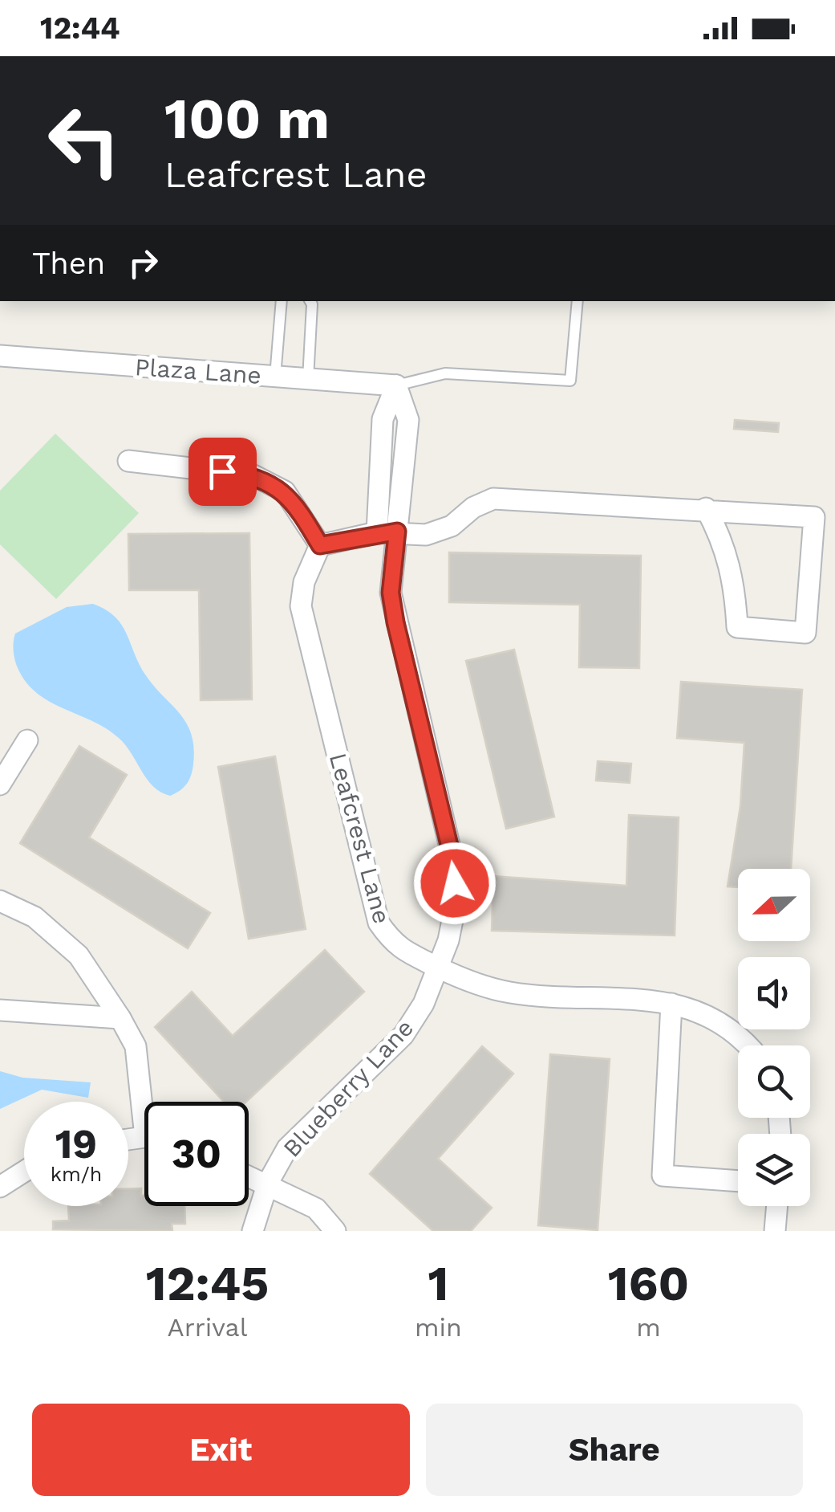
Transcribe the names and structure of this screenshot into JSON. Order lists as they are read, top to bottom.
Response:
{
  "streets": {
    "street": ["Plaza Lane", "Leafcrest Lane", "Blueberry Lane"]
  },
  "crossings": [
    ["Plaza Lane", "Blueberry Lane"],
    ["Leafcrest Lane", "Blueberry Lane"]
  ],
  "north": "left",
  "page": {
    "status": "12:44",
    "turn": ["100 m", "Leafcrest Lane"],
    "then": "Then",
    "speed": "19 km/h",
    "limit": "30",
    "eta": [
      "12:45",
      "Arrival",
      "1",
      "min",
      "160",
      "m"
    ],
    "buttons": ["Exit", "Share"]
  }
}
